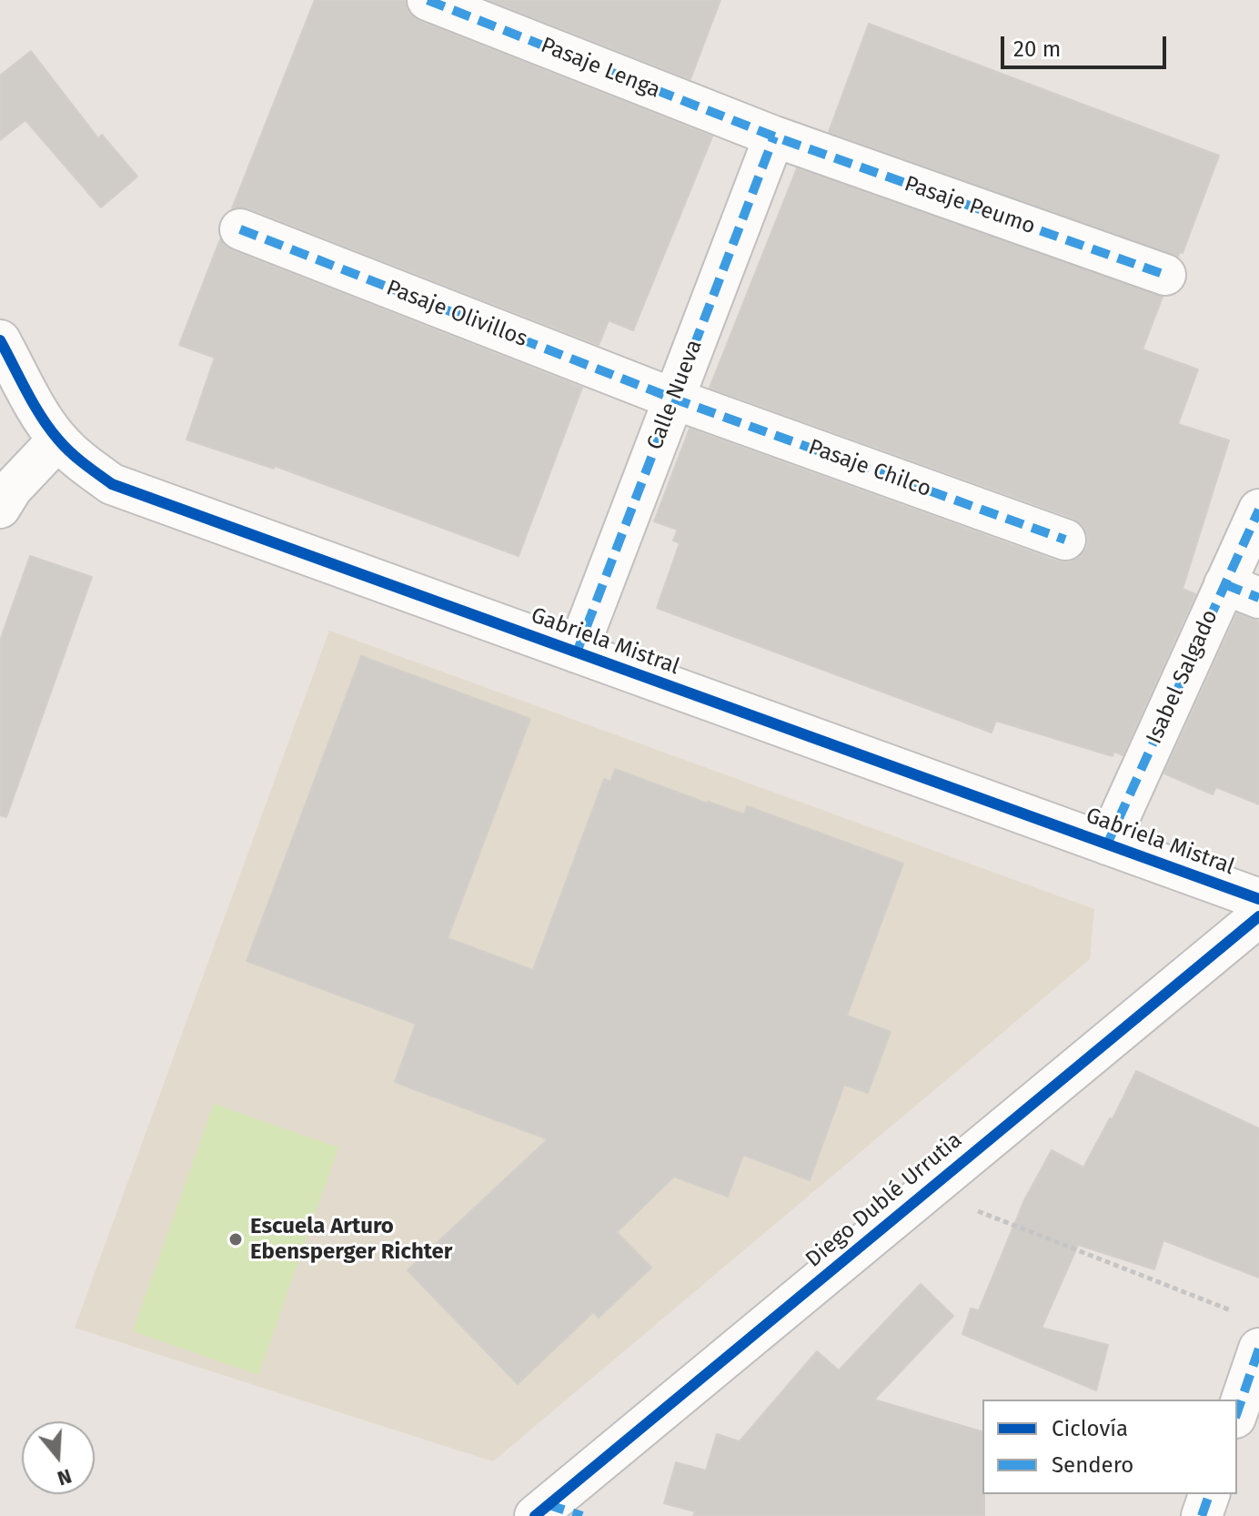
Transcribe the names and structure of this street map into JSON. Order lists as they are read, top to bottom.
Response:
{
  "streets": {
    "street": [
      "Pasaje Lenga",
      "Pasaje Peumo",
      "Pasaje Olivillos",
      "Calle Nueva",
      "Pasaje Chilco",
      "Gabriela Mistral",
      "Isabel Salgado",
      "Diego Dublé Urrutia"
    ]
  },
  "crossings": [
    ["Pasaje Lenga", "Pasaje Peumo"],
    ["Pasaje Lenga", "Calle Nueva"],
    ["Pasaje Peumo", "Calle Nueva"],
    ["Pasaje Olivillos", "Calle Nueva"],
    ["Pasaje Olivillos", "Pasaje Chilco"],
    ["Calle Nueva", "Pasaje Chilco"],
    ["Calle Nueva", "Gabriela Mistral"],
    ["Gabriela Mistral", "Isabel Salgado"]
  ],
  "places": ["Escuela Arturo Ebensperger Richter"],
  "legend": ["Ciclovía", "Sendero"],
  "scale_bar": "20 m",
  "north": "bottom"
}
